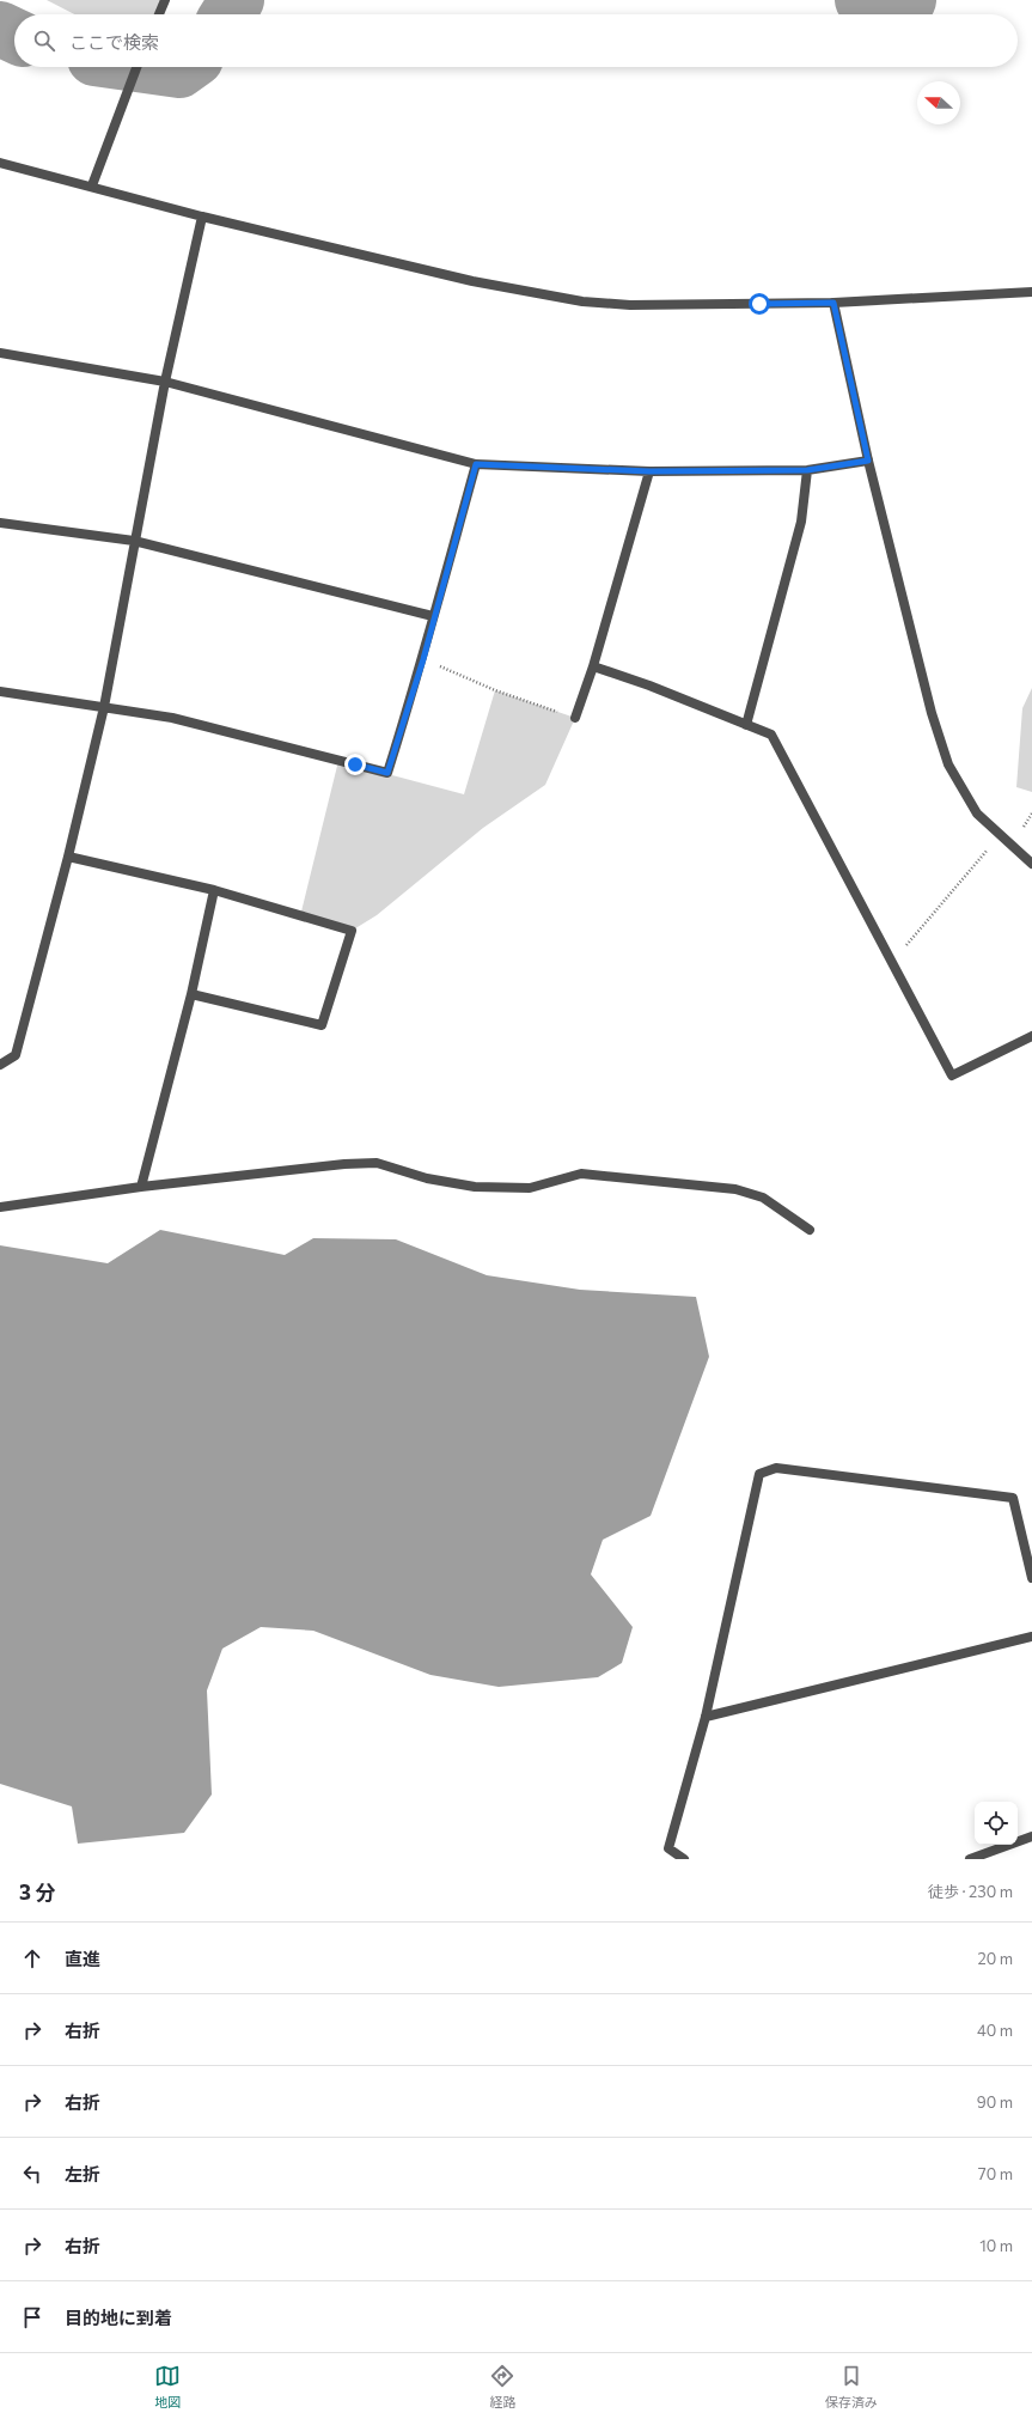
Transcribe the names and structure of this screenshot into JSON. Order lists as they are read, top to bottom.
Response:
{
  "north": "left",
  "page": {
    "search": "ここで検索",
    "heading": ["3 分", "徒歩 · 230 m"],
    "list": [
      ["直進", "20 m"],
      ["右折", "40 m"],
      ["右折", "90 m"],
      ["左折", "70 m"],
      ["右折", "10 m"],
      "目的地に到着"
    ],
    "nav": ["地図", "経路", "保存済み"]
  }
}
